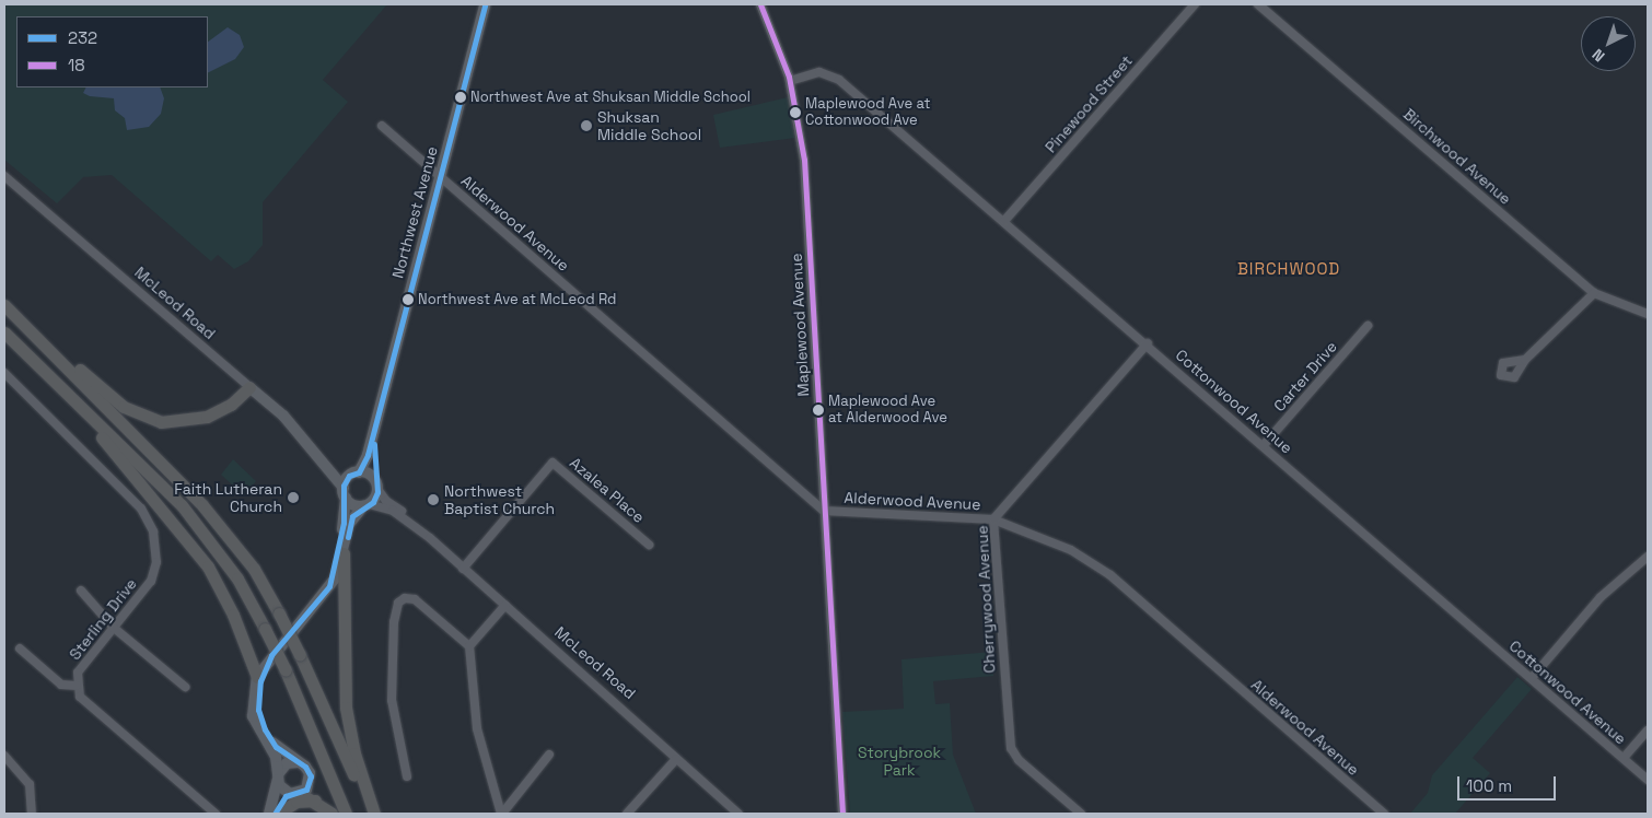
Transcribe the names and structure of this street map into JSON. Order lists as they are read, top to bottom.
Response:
{
  "streets": {
    "main road": ["Northwest Avenue", "McLeod Road"],
    "street": [
      "Pinewood Street",
      "Birchwood Avenue",
      "Alderwood Avenue",
      "Maplewood Avenue",
      "Carter Drive",
      "Cottonwood Avenue",
      "Azalea Place",
      "Cherrywood Avenue",
      "Sterling Drive"
    ]
  },
  "crossings": [
    ["Pinewood Street", "Cottonwood Avenue"],
    ["Northwest Avenue", "Alderwood Avenue"],
    ["Northwest Avenue", "McLeod Road"],
    ["Alderwood Avenue", "Maplewood Avenue"],
    ["Alderwood Avenue", "Cherrywood Avenue"],
    ["McLeod Road", "Azalea Place"],
    ["Maplewood Avenue", "Cottonwood Avenue"],
    ["Carter Drive", "Cottonwood Avenue"],
    ["Cottonwood Avenue", "Cherrywood Avenue"]
  ],
  "districts": ["BIRCHWOOD"],
  "parks": ["Storybrook Park"],
  "places": [
    "Northwest Ave at Shuksan Middle School",
    "Maplewood Ave at Cottonwood Ave",
    "Shuksan Middle School",
    "Northwest Ave at McLeod Rd",
    "Maplewood Ave at Alderwood Ave",
    "Faith Lutheran Church",
    "Northwest Baptist Church"
  ],
  "lines": ["transit line 232", "transit line 18"],
  "legend": ["232", "18"],
  "scale_bar": "100 m",
  "north": "bottom left"
}
